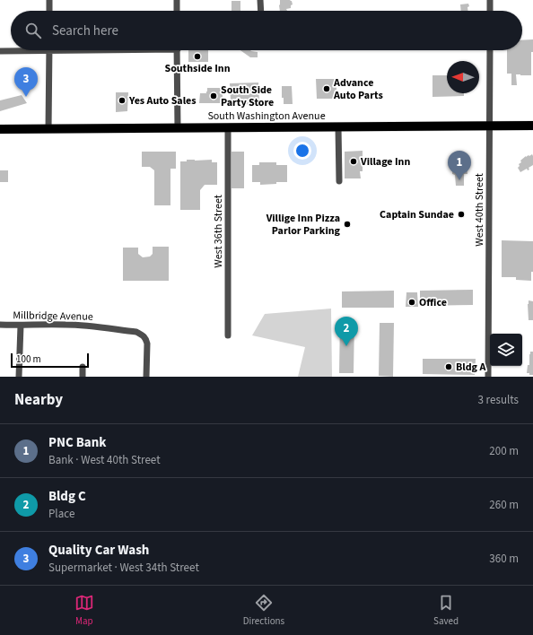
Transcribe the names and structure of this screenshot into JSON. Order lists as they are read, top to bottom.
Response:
{
  "streets": {
    "main road": ["South Washington Avenue"],
    "street": ["West 40th Street", "West 36th Street", "Millbridge Avenue"]
  },
  "crossings": [
    ["South Washington Avenue", "West 40th Street"],
    ["South Washington Avenue", "West 36th Street"]
  ],
  "places": [
    "Southside Inn",
    "Advance Auto Parts",
    "South Side Party Store",
    "Yes Auto Sales",
    "Village Inn",
    "Captain Sundae",
    "Villige Inn Pizza Parlor Parking",
    "Office",
    "Bldg A"
  ],
  "scale_bar": "100 m",
  "north": "left",
  "page": {
    "search": "Search here",
    "pins": ["3", "1", "2"],
    "scale": "100 m",
    "heading": ["Nearby", "3 results"],
    "list": [
      {
        "mark": "1",
        "name": "PNC Bank",
        "note": "Bank · West 40th Street",
        "value": "200 m"
      },
      {
        "mark": "2",
        "name": "Bldg C",
        "note": "Place",
        "value": "260 m"
      },
      {
        "mark": "3",
        "name": "Quality Car Wash",
        "note": "Supermarket · West 34th Street",
        "value": "360 m"
      }
    ],
    "nav": ["Map", "Directions", "Saved"]
  }
}
